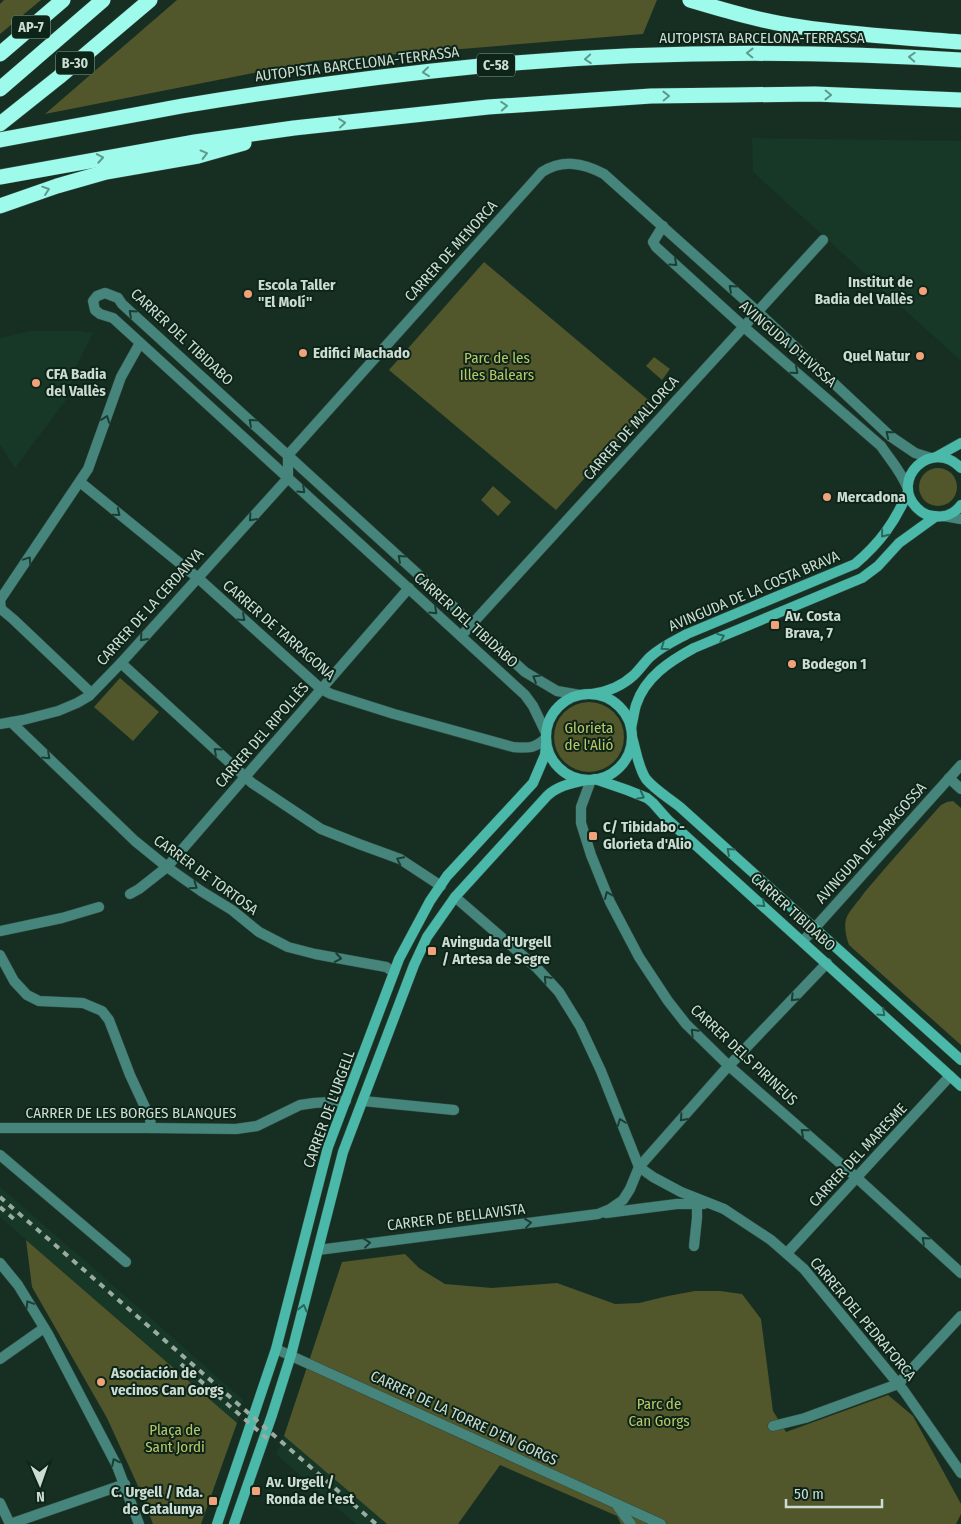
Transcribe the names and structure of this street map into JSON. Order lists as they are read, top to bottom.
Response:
{
  "streets": {
    "highway": [
      "AP-7",
      "AUTOPISTA BARCELONA-TERRASSA",
      "B-30",
      "C-58"
    ],
    "street": [
      "CARRER DE MENORCA",
      "CARRER DEL TIBIDABO",
      "AVINGUDA D'EIVISSA",
      "CARRER DE MALLORCA",
      "AVINGUDA DE LA COSTA BRAVA",
      "CARRER DE LA CERDANYA",
      "CARRER DE TARRAGONA",
      "CARRER DEL RIPOLLÈS",
      "AVINGUDA DE SARAGOSSA",
      "CARRER DE TORTOSA",
      "CARRER TIBIDABO",
      "CARRER DELS PIRINEUS",
      "CARRER DE L'URGELL",
      "CARRER DE LES BORGES BLANQUES",
      "CARRER DEL MARESME",
      "CARRER DE BELLAVISTA",
      "CARRER DEL PEDRAFORCA",
      "CARRER DE LA TORRE D'EN GORGS"
    ]
  },
  "crossings": [
    ["CARRER DE MENORCA", "CARRER DEL TIBIDABO"],
    ["CARRER DE MENORCA", "AVINGUDA D'EIVISSA"],
    ["CARRER DEL TIBIDABO", "CARRER DE MALLORCA"],
    ["CARRER DEL TIBIDABO", "AVINGUDA DE LA COSTA BRAVA"],
    ["CARRER DEL TIBIDABO", "CARRER DE LA CERDANYA"],
    ["CARRER DEL TIBIDABO", "CARRER DE TARRAGONA"],
    ["CARRER DEL TIBIDABO", "CARRER DEL RIPOLLÈS"],
    ["CARRER DEL TIBIDABO", "CARRER TIBIDABO"],
    ["CARRER DEL TIBIDABO", "CARRER DELS PIRINEUS"],
    ["CARRER DEL TIBIDABO", "CARRER DE L'URGELL"],
    ["AVINGUDA D'EIVISSA", "CARRER DE MALLORCA"],
    ["AVINGUDA D'EIVISSA", "AVINGUDA DE LA COSTA BRAVA"],
    ["AVINGUDA DE LA COSTA BRAVA", "CARRER DE TARRAGONA"],
    ["AVINGUDA DE LA COSTA BRAVA", "CARRER TIBIDABO"],
    ["AVINGUDA DE LA COSTA BRAVA", "CARRER DELS PIRINEUS"],
    ["AVINGUDA DE LA COSTA BRAVA", "CARRER DE L'URGELL"],
    ["CARRER DE LA CERDANYA", "CARRER DE TARRAGONA"],
    ["CARRER DE LA CERDANYA", "CARRER DE TORTOSA"],
    ["CARRER DE TARRAGONA", "CARRER DEL RIPOLLÈS"],
    ["CARRER DE TARRAGONA", "CARRER TIBIDABO"],
    ["CARRER DE TARRAGONA", "CARRER DELS PIRINEUS"],
    ["CARRER DE TARRAGONA", "CARRER DE L'URGELL"],
    ["CARRER DEL RIPOLLÈS", "CARRER DE TORTOSA"],
    ["AVINGUDA DE SARAGOSSA", "CARRER TIBIDABO"],
    ["CARRER DE TORTOSA", "CARRER DE L'URGELL"],
    ["CARRER TIBIDABO", "CARRER DELS PIRINEUS"],
    ["CARRER TIBIDABO", "CARRER DE L'URGELL"],
    ["CARRER TIBIDABO", "CARRER DEL MARESME"],
    ["CARRER TIBIDABO", "CARRER DE BELLAVISTA"],
    ["CARRER DELS PIRINEUS", "CARRER DE L'URGELL"],
    ["CARRER DELS PIRINEUS", "CARRER DEL MARESME"],
    ["CARRER DELS PIRINEUS", "CARRER DE BELLAVISTA"],
    ["CARRER DE L'URGELL", "CARRER DE LES BORGES BLANQUES"],
    ["CARRER DE L'URGELL", "CARRER DE BELLAVISTA"],
    ["CARRER DE L'URGELL", "CARRER DE LA TORRE D'EN GORGS"],
    ["CARRER DEL MARESME", "CARRER DEL PEDRAFORCA"],
    ["CARRER DE BELLAVISTA", "CARRER DEL PEDRAFORCA"]
  ],
  "one_way": [
    "CARRER DE LA CERDANYA",
    "CARRER DE TARRAGONA",
    "CARRER DE TORTOSA",
    "CARRER DELS PIRINEUS"
  ],
  "parks": [
    "Parc de les Illes Balears",
    "Glorieta de l'Alió",
    "Parc de Can Gorgs",
    "Plaça de Sant Jordi"
  ],
  "places": {
    "other": [
      "Institut de Badia del Vallès",
      "Escola Taller \"El Molí\"",
      "Edifici Machado",
      "Quel Natur",
      "CFA Badia del Vallès",
      "Mercadona",
      "Bodegon 1",
      "Asociación de vecinos Can Gorgs"
    ],
    "transit": [
      "Av. Costa Brava, 7",
      "C/ Tibidabo - Glorieta d'Alio",
      "Avinguda d'Urgell / Artesa de Segre",
      "Av. Urgell / Ronda de l'est",
      "C. Urgell / Rda. de Catalunya"
    ]
  },
  "scale_bar": "50 m",
  "north": "bottom"
}
